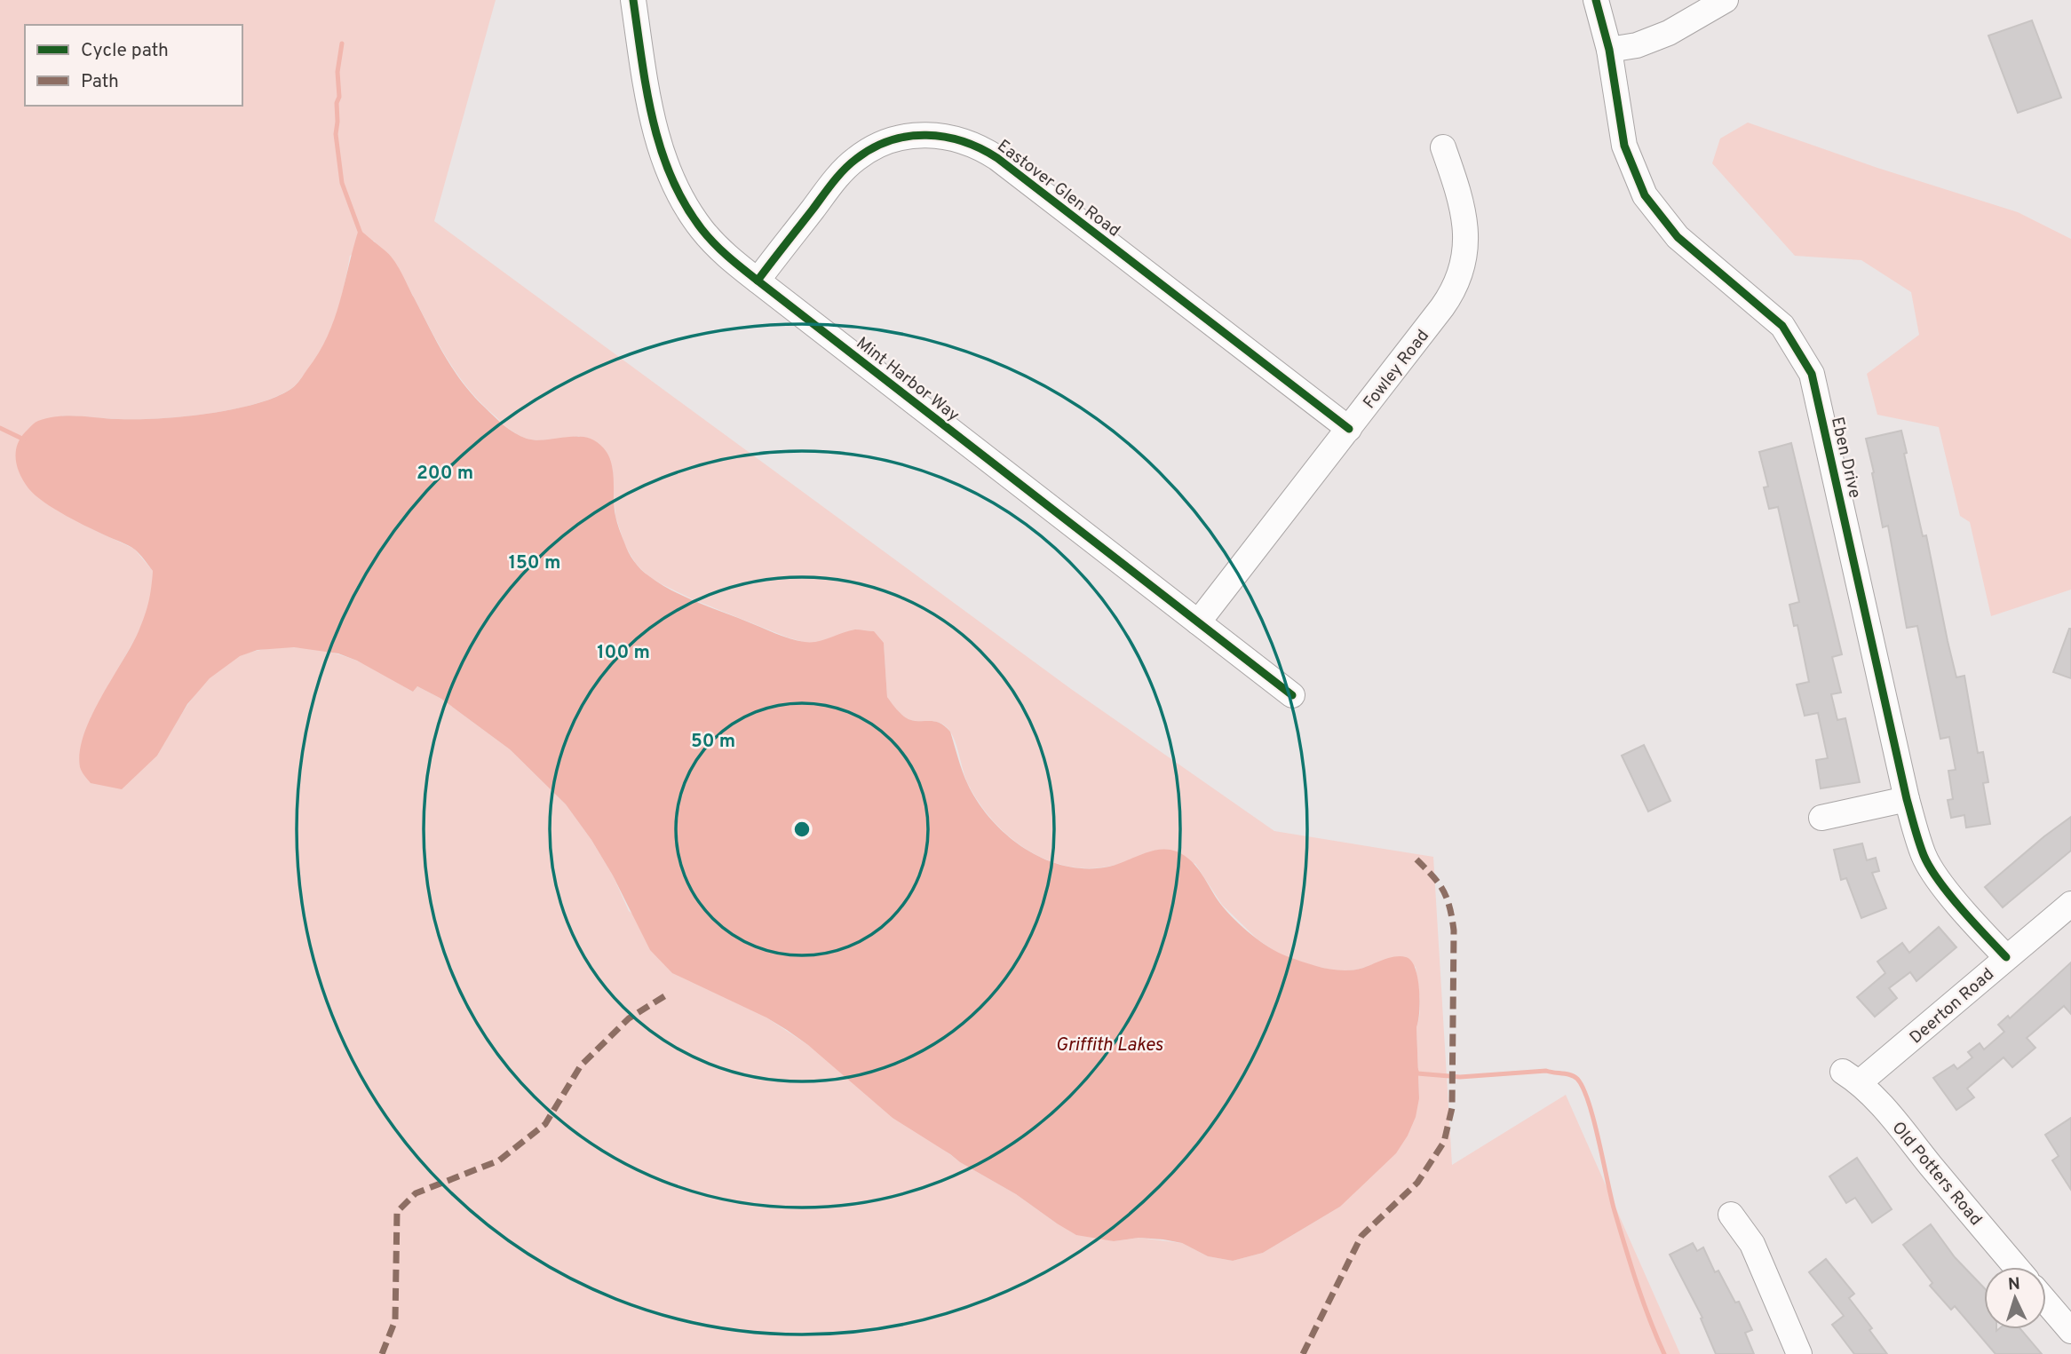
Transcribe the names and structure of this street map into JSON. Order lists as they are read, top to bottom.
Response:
{
  "streets": {
    "street": [
      "Eastover Glen Road",
      "Fowley Road",
      "Mint Harbor Way",
      "Eben Drive",
      "Deerton Road",
      "Old Potters Road"
    ]
  },
  "crossings": [
    ["Eastover Glen Road", "Fowley Road"],
    ["Eastover Glen Road", "Mint Harbor Way"],
    ["Fowley Road", "Mint Harbor Way"],
    ["Eben Drive", "Deerton Road"],
    ["Deerton Road", "Old Potters Road"]
  ],
  "water": ["Griffith Lakes"],
  "legend": ["Cycle path", "Path"],
  "north": "top",
  "rings": [
    "200 m",
    "150 m",
    "100 m",
    "50 m"
  ]
}
